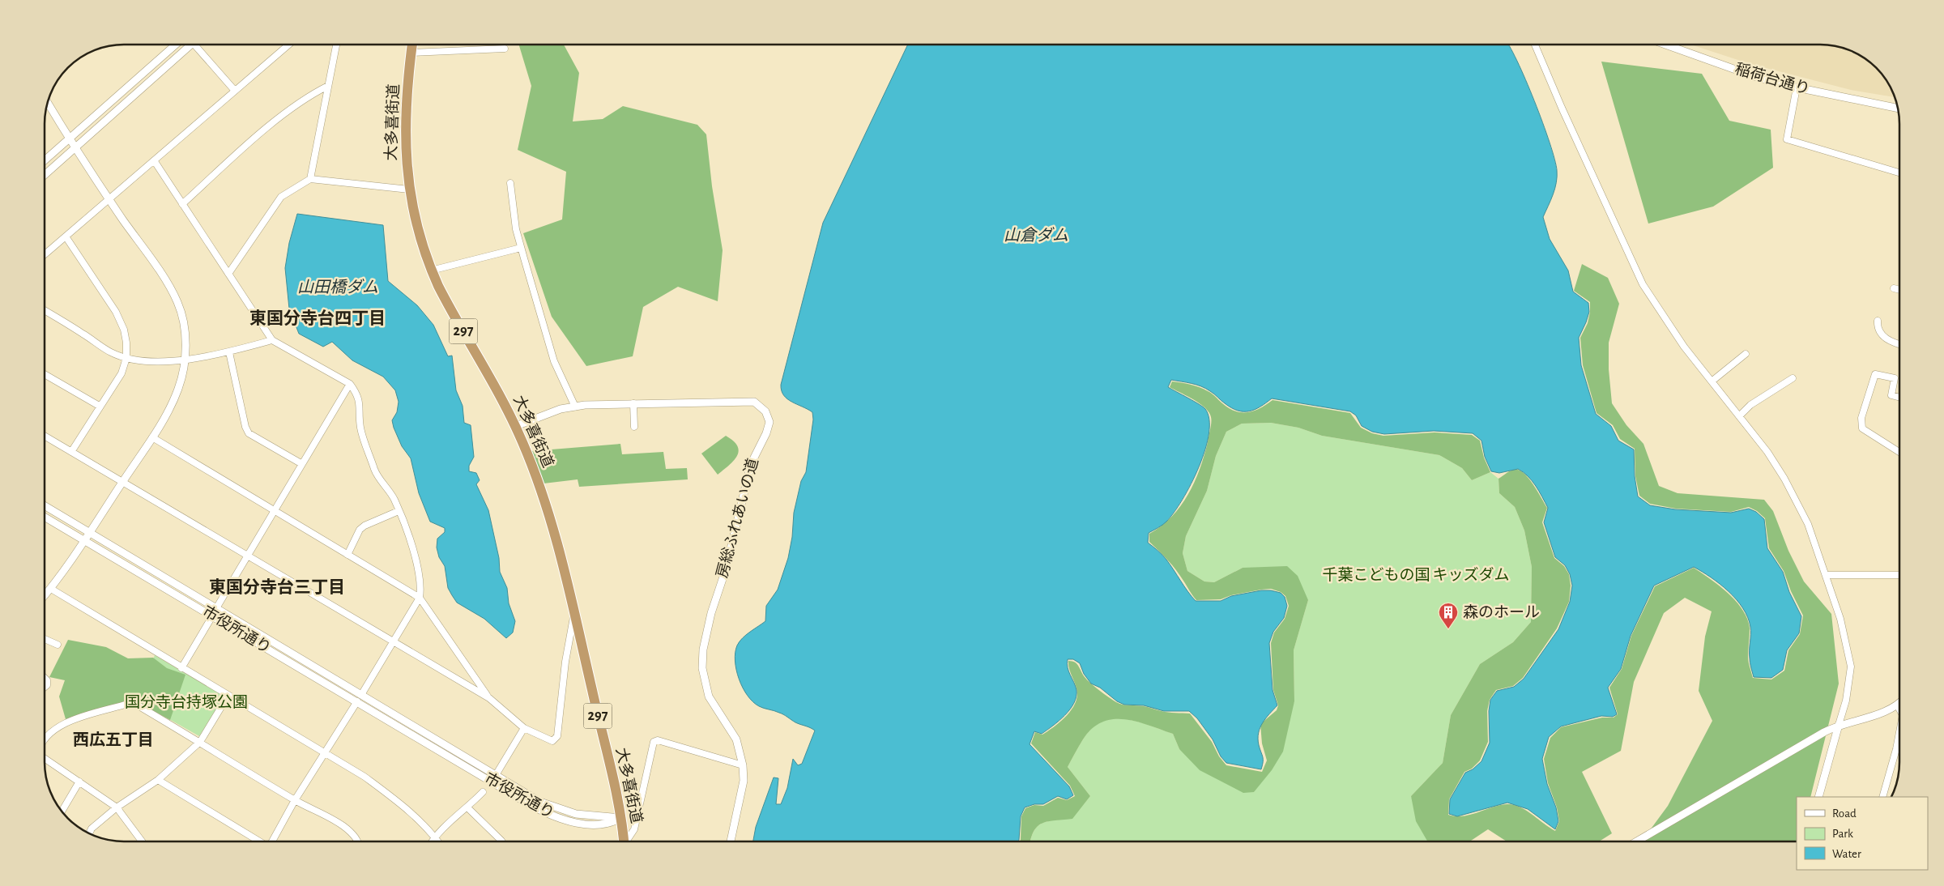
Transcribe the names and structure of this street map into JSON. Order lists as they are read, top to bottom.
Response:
{
  "streets": {
    "highway": ["大多喜街道", "297"],
    "street": ["稲荷台通り", "房総ふれあいの道", "市役所通り"]
  },
  "crossings": [
    ["大多喜街道", "房総ふれあいの道"],
    ["大多喜街道", "市役所通り"]
  ],
  "districts": ["東国分寺台四丁目", "東国分寺台三丁目", "西広五丁目"],
  "water": ["山倉ダム", "山田橋ダム"],
  "parks": ["千葉こどもの国 キッズダム", "国分寺台持塚公園"],
  "places": {
    "building": ["森のホール"]
  },
  "legend": ["Road", "Park", "Water"]
}
